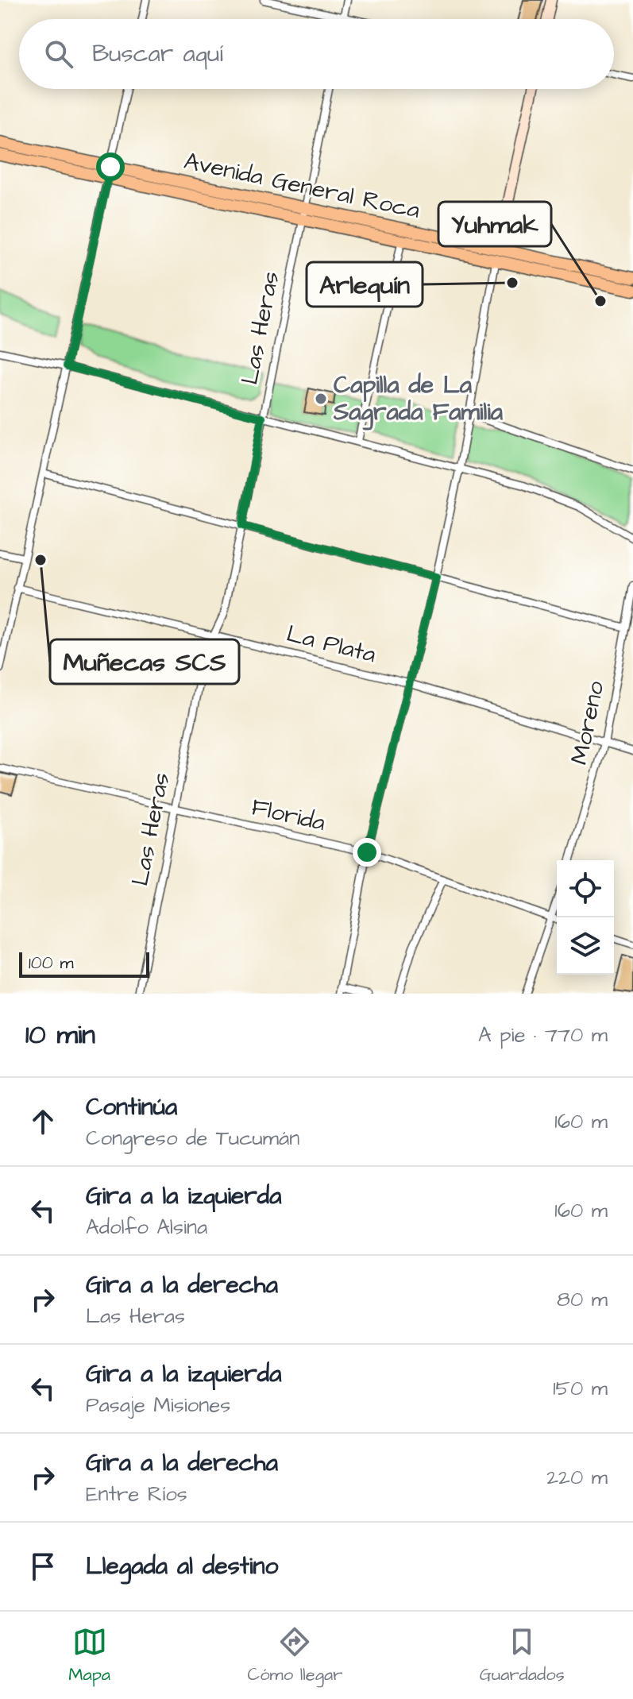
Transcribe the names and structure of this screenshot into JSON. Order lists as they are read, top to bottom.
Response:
{
  "streets": {
    "main road": ["Avenida General Roca"],
    "street": [
      "Las Heras",
      "La Plata",
      "Moreno",
      "Florida"
    ]
  },
  "crossings": [
    ["Avenida General Roca", "Las Heras"],
    ["Las Heras", "La Plata"],
    ["Las Heras", "Florida"],
    ["La Plata", "Moreno"]
  ],
  "places": [
    "Arlequín",
    "Yuhmak",
    "Capilla de La Sagrada Familia",
    "Muñecas SCS"
  ],
  "scale_bar": "100 m",
  "page": {
    "search": "Buscar aquí",
    "scale": "100 m",
    "heading": ["10 min", "A pie · 770 m"],
    "list": [
      ["Continúa", "Congreso de Tucumán", "160 m"],
      ["Gira a la izquierda", "Adolfo Alsina", "160 m"],
      ["Gira a la derecha", "Las Heras", "80 m"],
      ["Gira a la izquierda", "Pasaje Misiones", "150 m"],
      ["Gira a la derecha", "Entre Ríos", "220 m"],
      "Llegada al destino"
    ],
    "nav": ["Mapa", "Cómo llegar", "Guardados"]
  }
}
